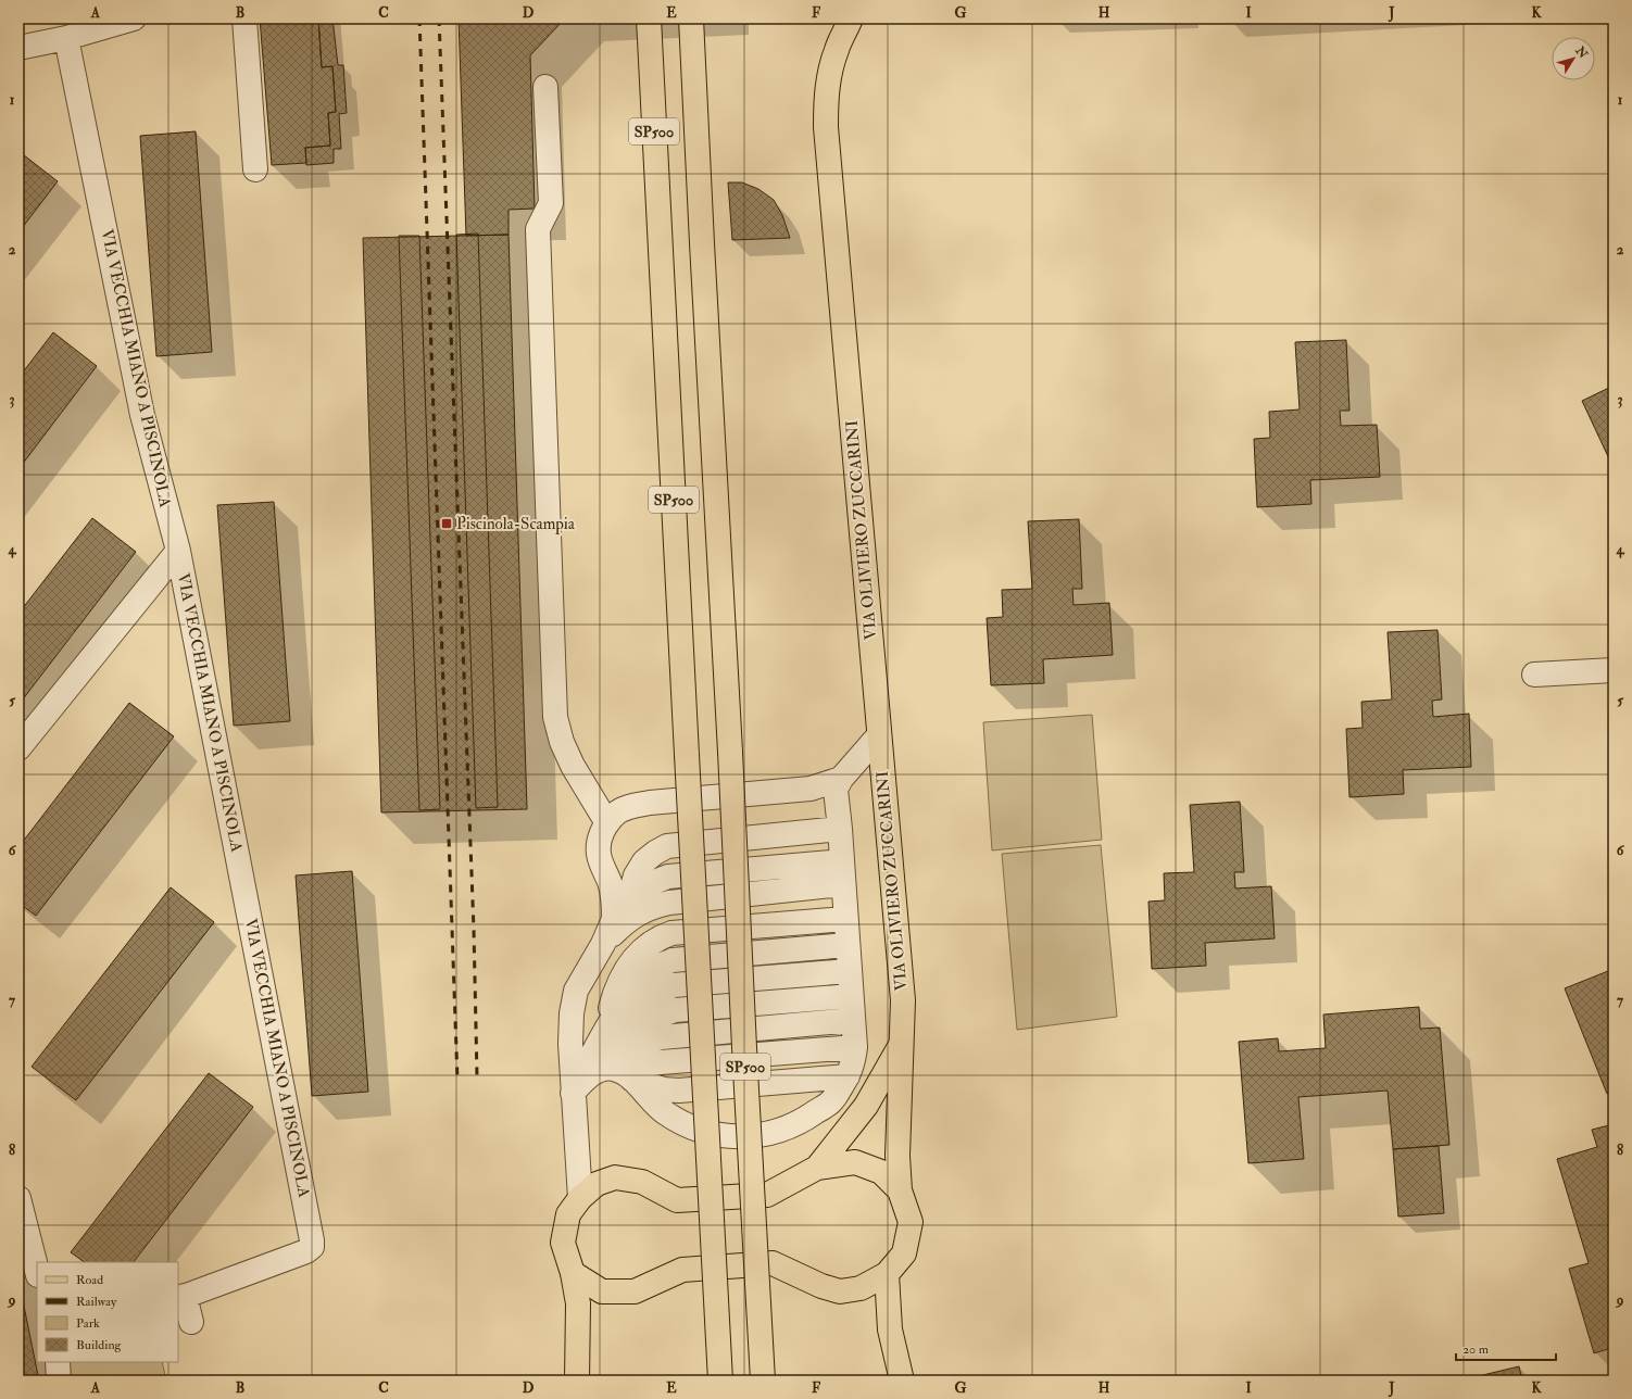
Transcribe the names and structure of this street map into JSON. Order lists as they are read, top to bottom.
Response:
{
  "streets": {
    "main road": ["SP500", "VIA OLIVIERO ZUCCARINI"],
    "street": ["VIA VECCHIA MIANO A PISCINOLA"]
  },
  "places": {
    "transit": ["Piscinola-Scampia"]
  },
  "legend": [
    "Road",
    "Railway",
    "Park",
    "Building"
  ],
  "scale_bar": "20 m",
  "north": "top right",
  "grid": {
    "columns": [
      "A",
      "B",
      "C",
      "D",
      "E",
      "F",
      "G",
      "H",
      "I",
      "J",
      "K"
    ],
    "rows": [
      "1",
      "2",
      "3",
      "4",
      "5",
      "6",
      "7",
      "8",
      "9"
    ]
  }
}
